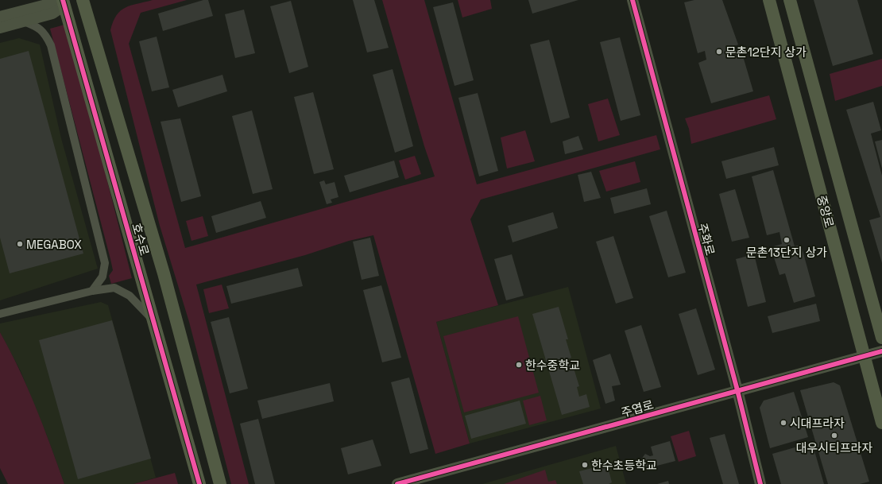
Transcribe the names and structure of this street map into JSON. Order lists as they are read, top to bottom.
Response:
{
  "streets": {
    "main road": ["중앙로", "호수로"],
    "street": ["주화로", "주엽로"]
  },
  "crossings": [
    ["중앙로", "주엽로"],
    ["주화로", "주엽로"]
  ],
  "places": [
    "문촌12단지 상가",
    "문촌13단지 상가",
    "MEGABOX",
    "한수중학교",
    "시대프라자",
    "대우시티프라자",
    "한수초등학교"
  ]
}
